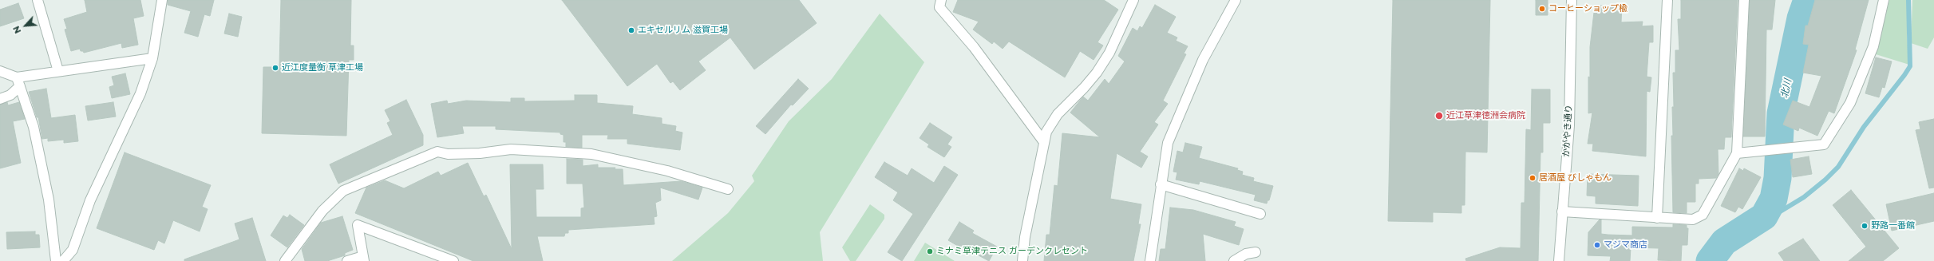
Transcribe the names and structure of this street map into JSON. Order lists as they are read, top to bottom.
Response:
{
  "streets": {
    "street": ["かがやき通り"]
  },
  "water": ["北川"],
  "places": [
    "コーヒーショップ楡",
    "エキセルリム 滋賀工場",
    "近江度量衡 草津工場",
    "近江草津徳洲会病院",
    "居酒屋 びしゃもん",
    "野路一番館",
    "マジマ商店",
    "ミナミ草津テニス ガーデンクレセント"
  ],
  "north": "bottom left"
}
